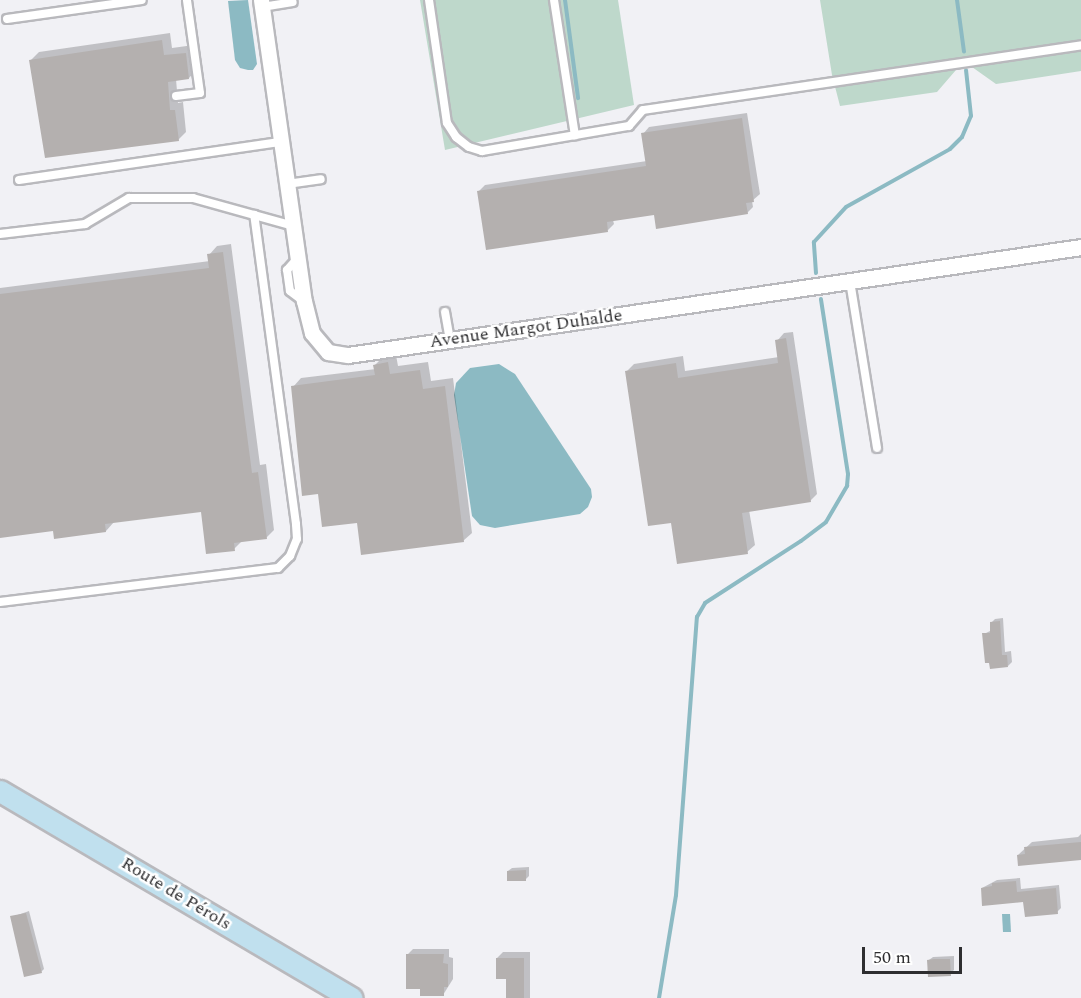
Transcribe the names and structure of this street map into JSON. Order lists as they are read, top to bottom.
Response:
{
  "streets": {
    "street": ["Avenue Margot Duhalde", "Route de Pérols"]
  },
  "scale_bar": "50 m"
}
